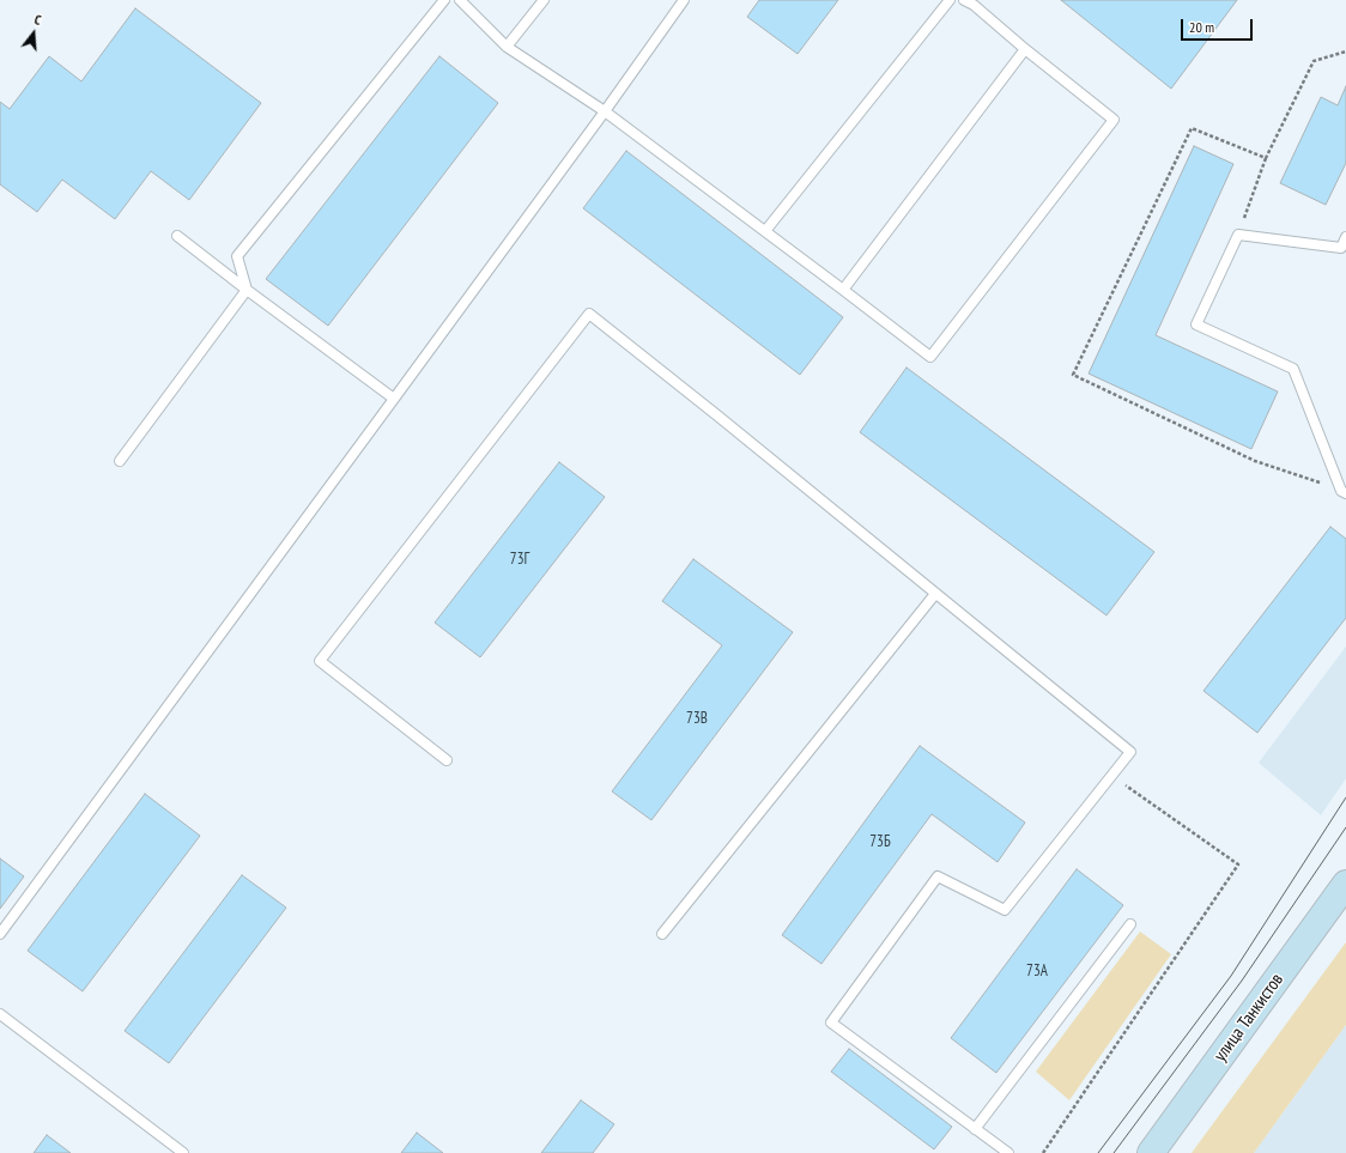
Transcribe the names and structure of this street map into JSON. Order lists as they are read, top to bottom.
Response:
{
  "streets": {
    "main road": ["улица Танкистов"]
  },
  "house_numbers": [
    "73Г",
    "73В",
    "73Б",
    "73А"
  ],
  "scale_bar": "20 m",
  "north": "top"
}
